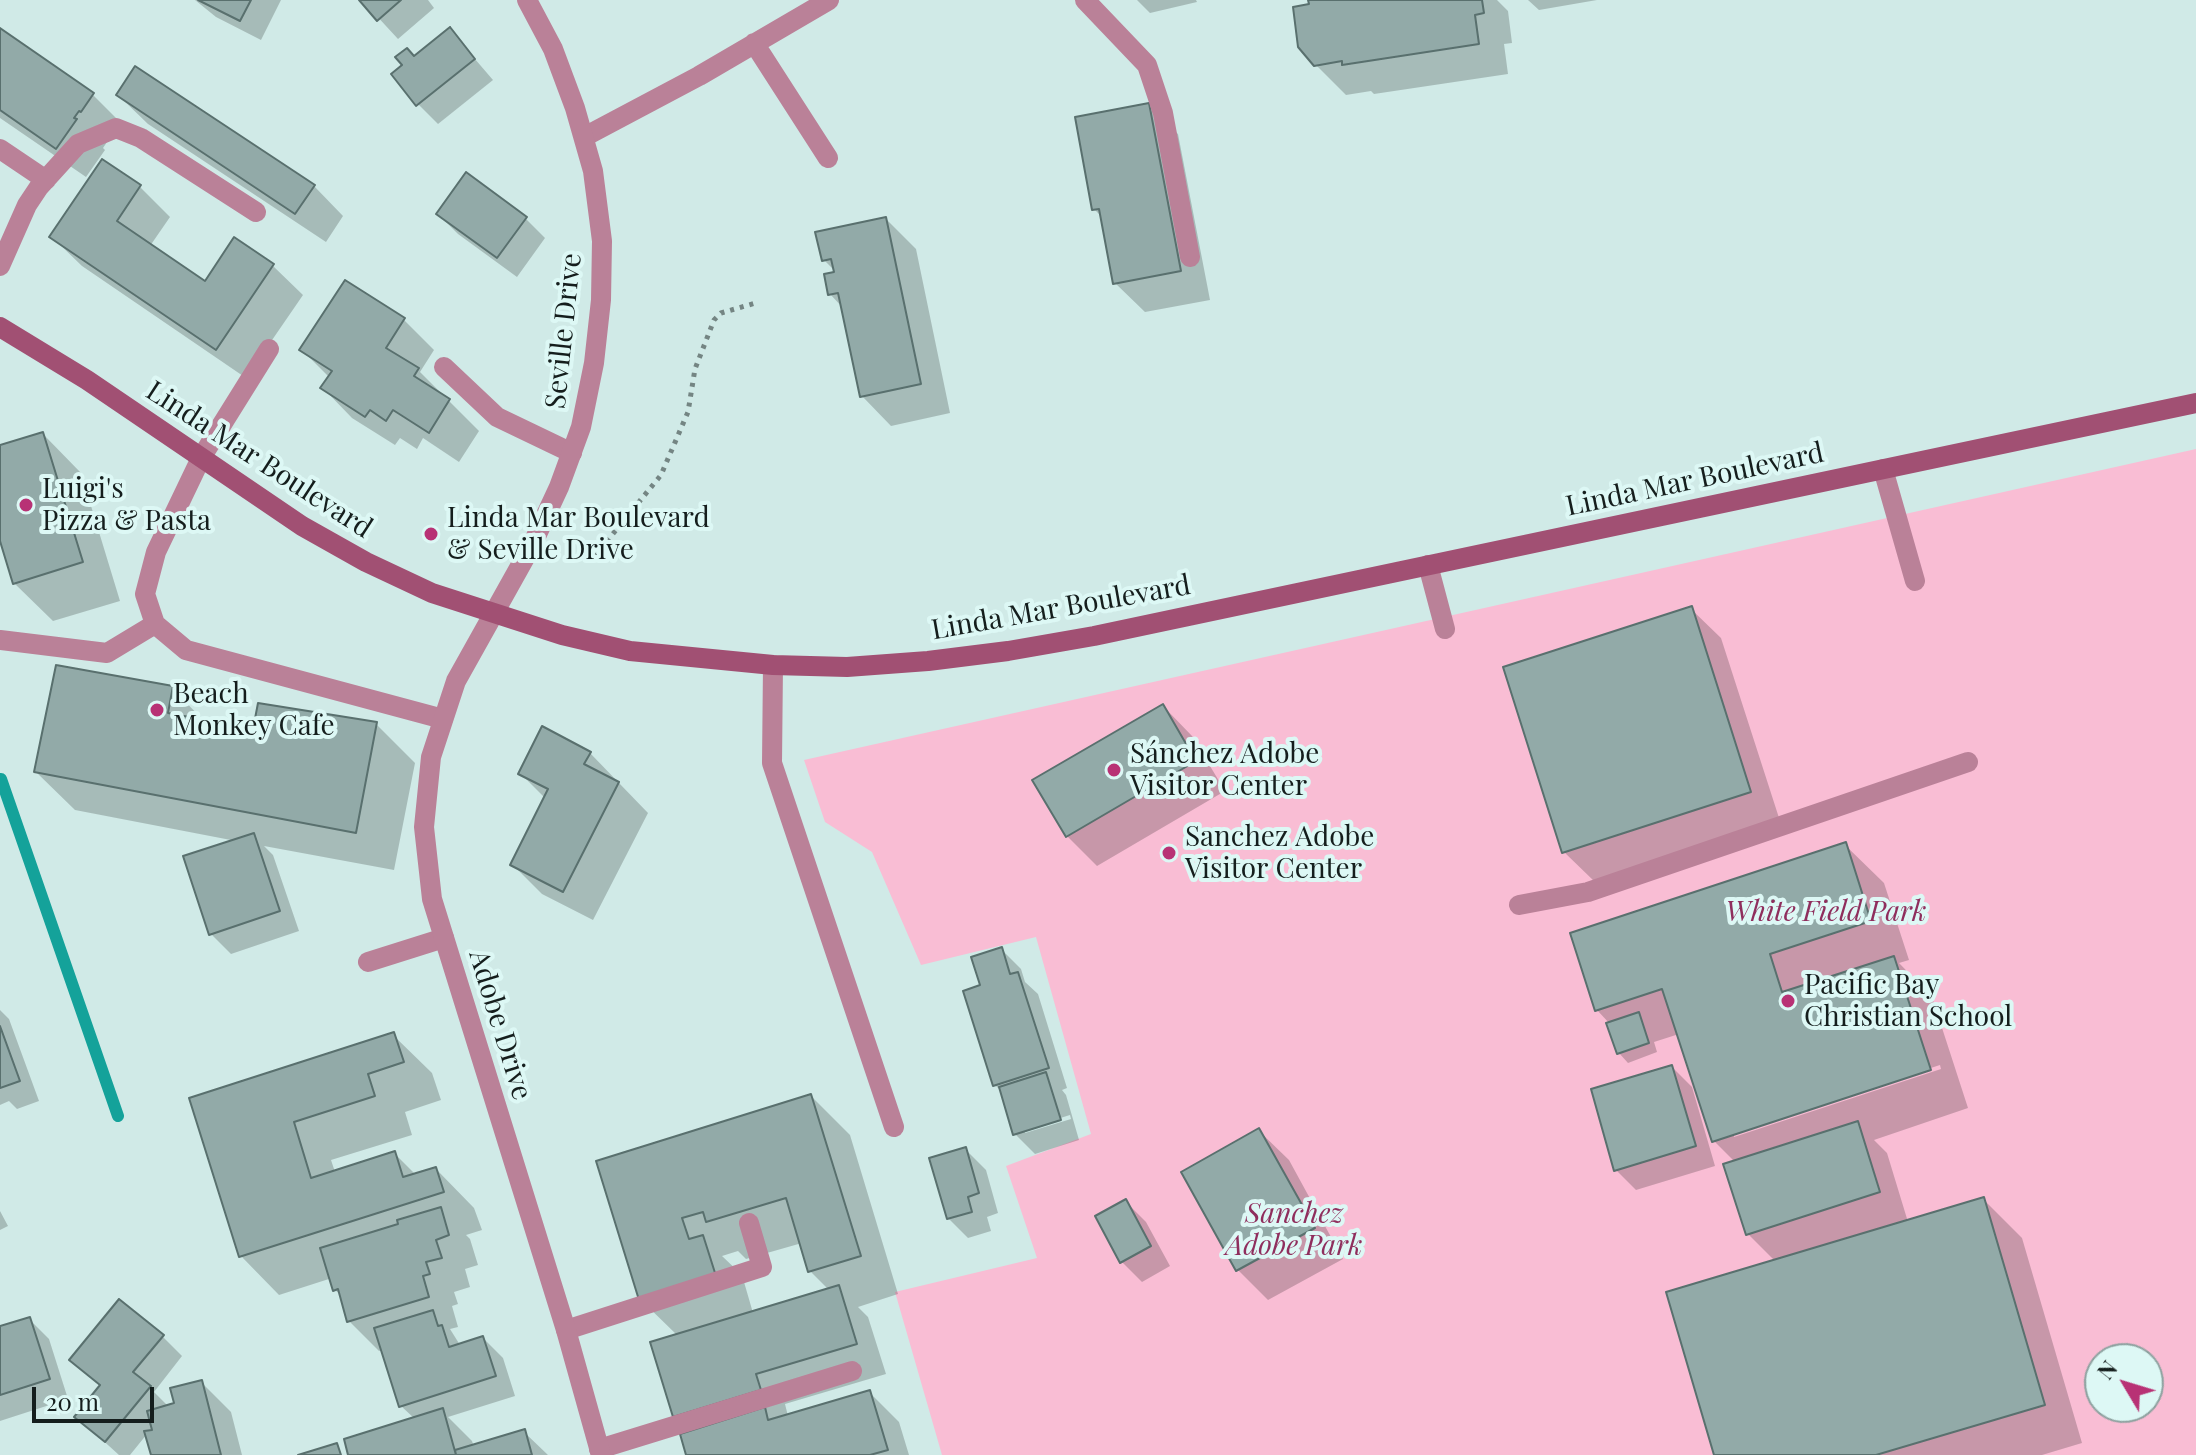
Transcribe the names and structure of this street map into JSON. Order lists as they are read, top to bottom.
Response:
{
  "streets": {
    "street": ["Seville Drive", "Linda Mar Boulevard", "Adobe Drive"]
  },
  "crossings": [
    ["Seville Drive", "Linda Mar Boulevard"],
    ["Seville Drive", "Adobe Drive"],
    ["Linda Mar Boulevard", "Adobe Drive"]
  ],
  "parks": ["White Field Park", "Sanchez Adobe Park"],
  "places": [
    "Luigi's Pizza & Pasta",
    "Linda Mar Boulevard & Seville Drive",
    "Beach Monkey Cafe",
    "Sánchez Adobe Visitor Center",
    "Sanchez Adobe Visitor Center",
    "Pacific Bay Christian School"
  ],
  "scale_bar": "20 m",
  "north": "top left"
}
